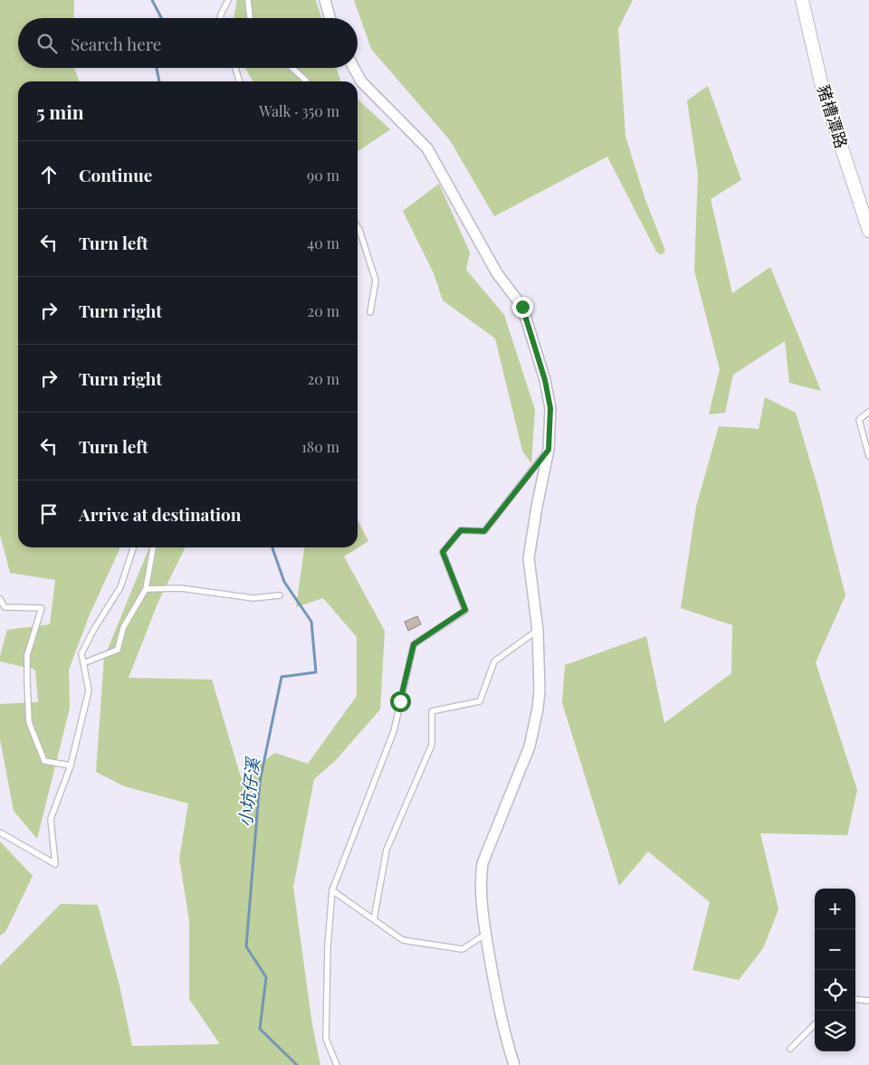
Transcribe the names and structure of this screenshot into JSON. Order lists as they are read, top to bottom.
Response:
{
  "streets": {
    "street": ["豬槽潭路"]
  },
  "water": ["小坑仔溪"],
  "page": {
    "search": "Search here",
    "heading": ["5 min", "Walk · 350 m"],
    "list": [
      ["Continue", "90 m"],
      ["Turn left", "40 m"],
      ["Turn right", "20 m"],
      ["Turn right", "20 m"],
      ["Turn left", "180 m"],
      "Arrive at destination"
    ],
    "map_buttons": ["+", "−"]
  }
}
